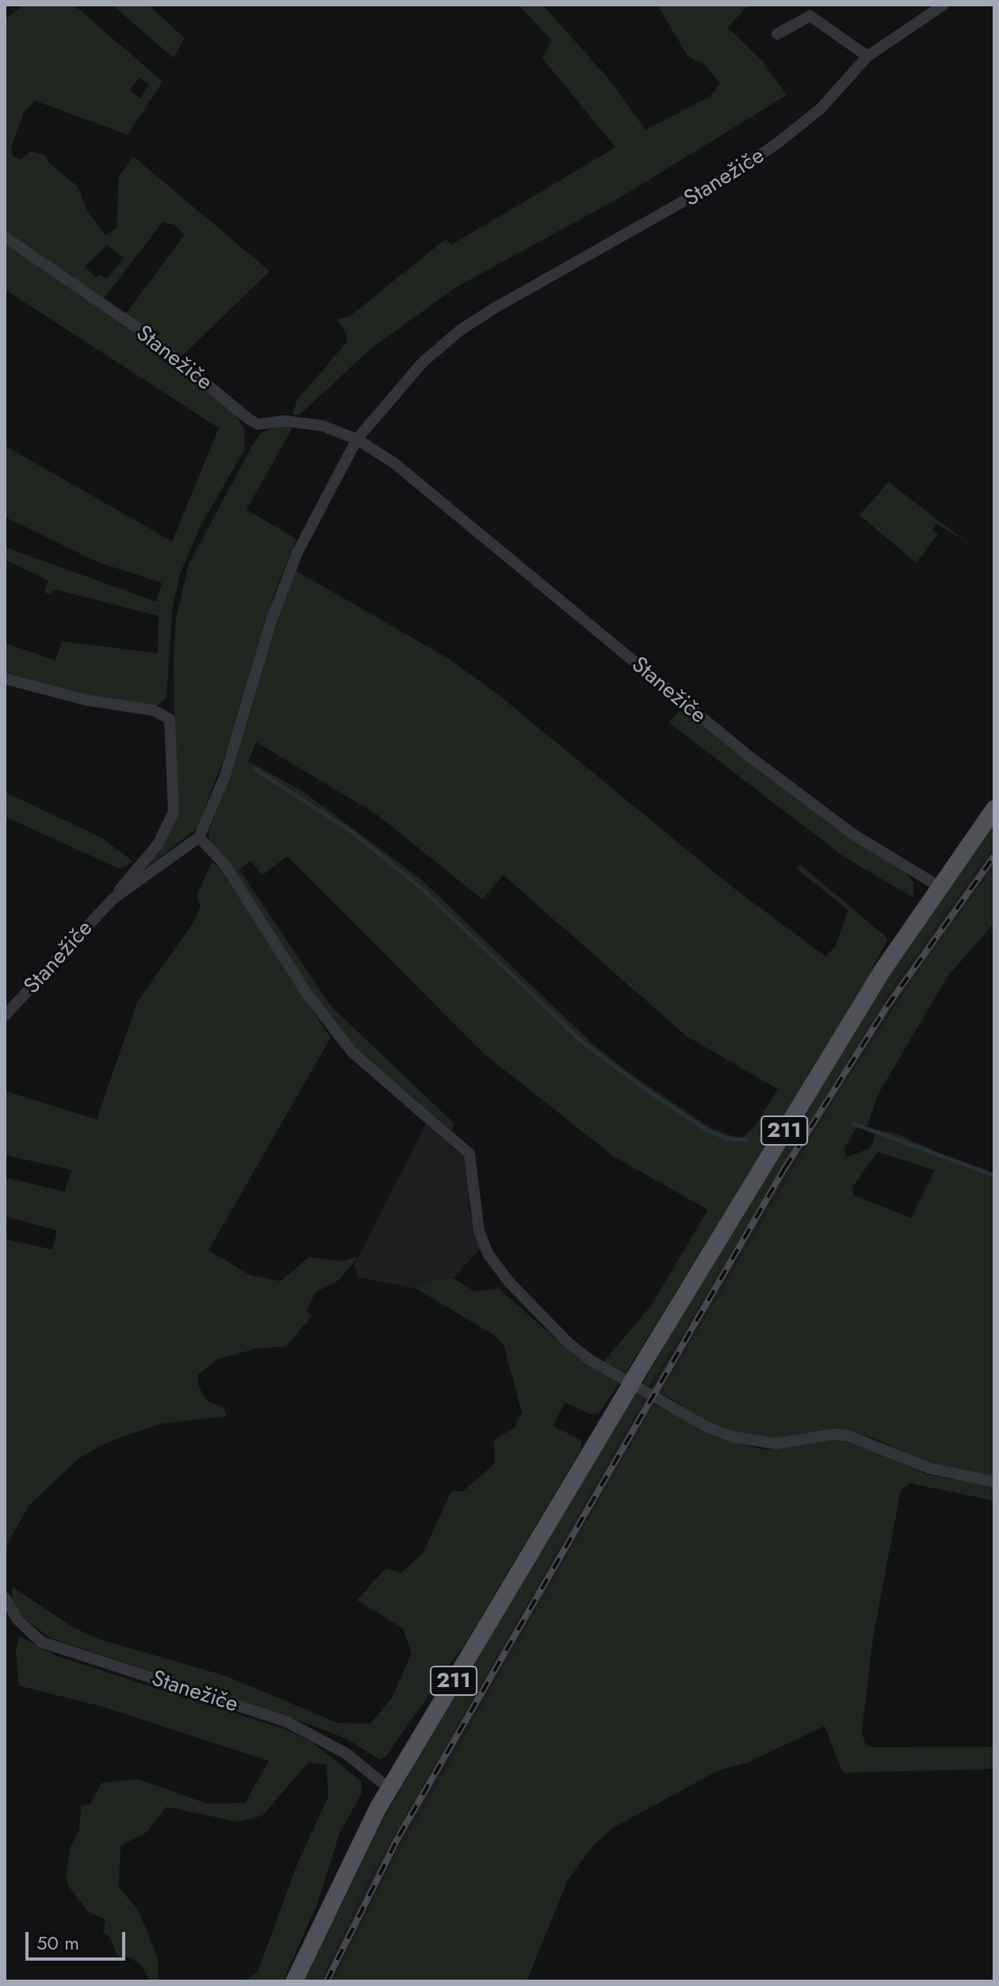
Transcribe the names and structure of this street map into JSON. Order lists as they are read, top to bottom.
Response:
{
  "streets": {
    "main road": ["211"],
    "street": ["Stanežiče"]
  },
  "crossings": [
    ["Stanežiče", "211"]
  ],
  "scale_bar": "50 m"
}
